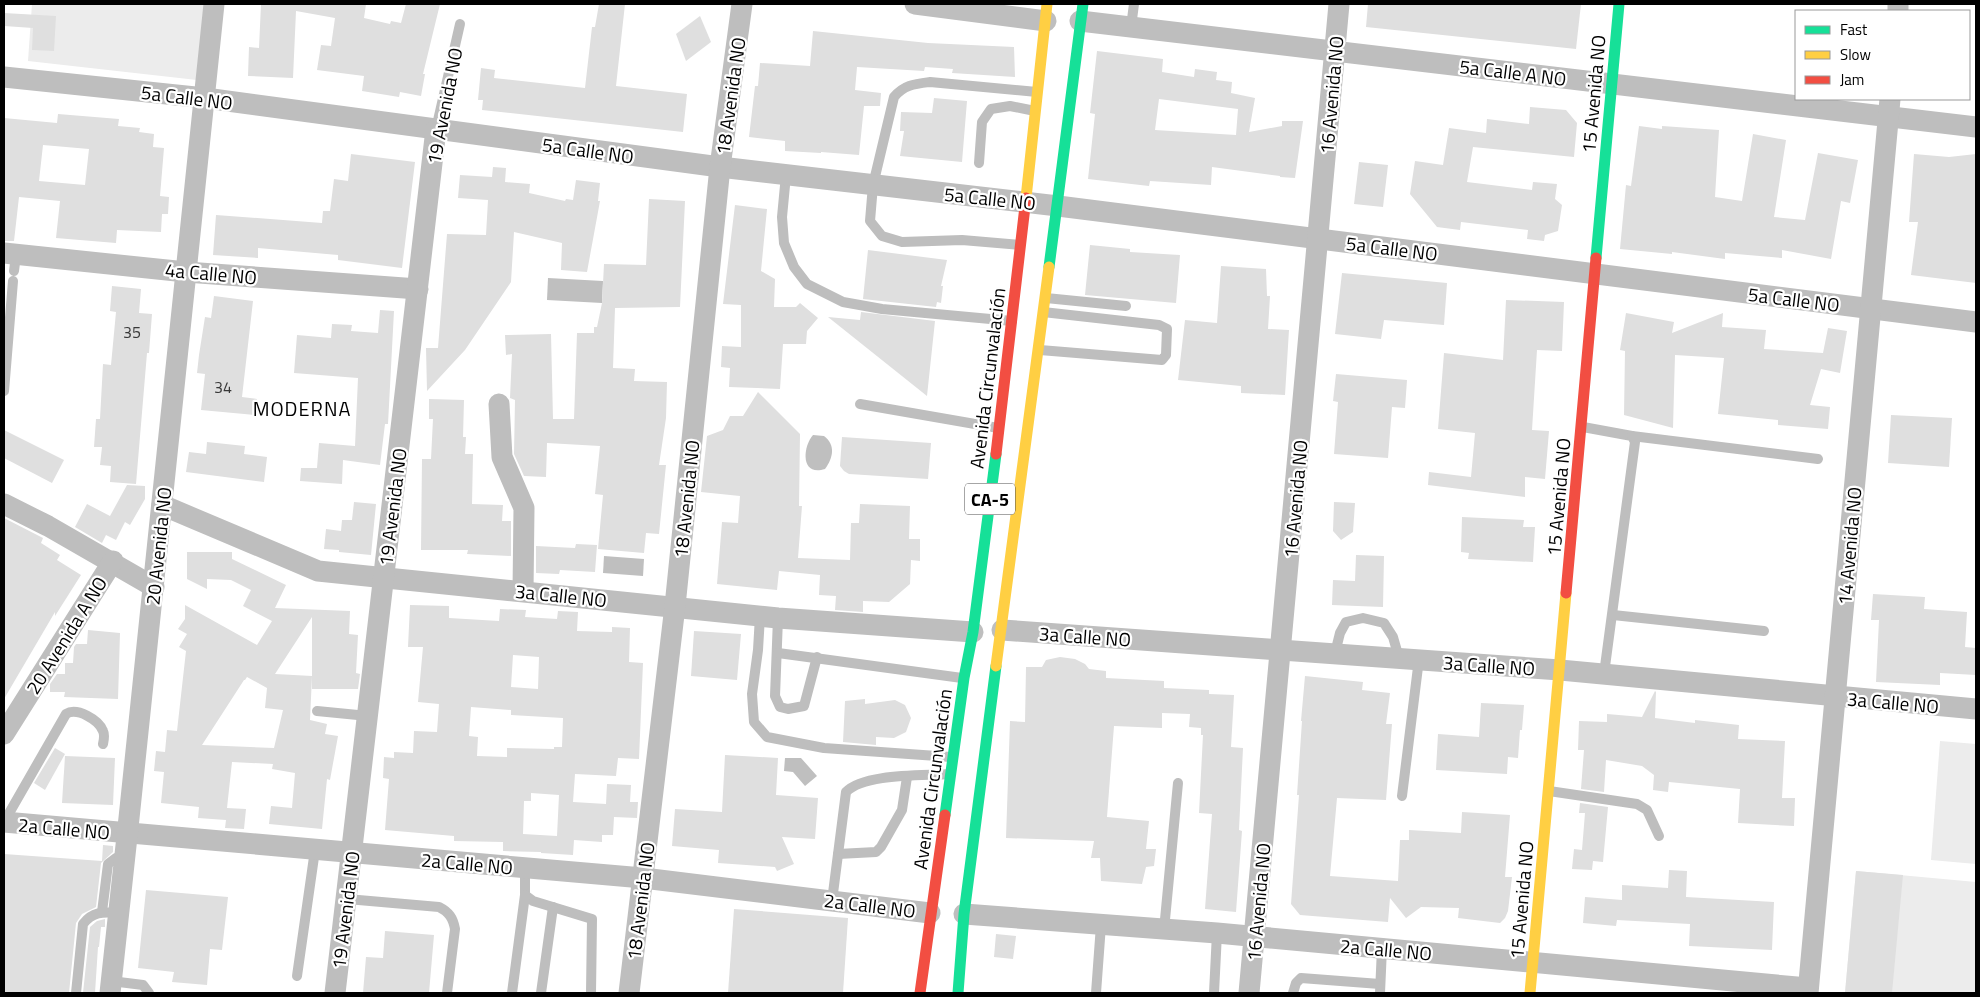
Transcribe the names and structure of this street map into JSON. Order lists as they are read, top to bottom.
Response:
{
  "streets": {
    "main road": ["15 Avenida NO", "Avenida Circunvalación", "CA-5"],
    "street": [
      "5a Calle A NO",
      "16 Avenida NO",
      "18 Avenida NO",
      "5a Calle NO",
      "19 Avenida NO",
      "4a Calle NO",
      "20 Avenida NO",
      "14 Avenida NO",
      "3a Calle NO",
      "20 Avenida A NO",
      "2a Calle NO"
    ]
  },
  "crossings": [
    ["5a Calle A NO", "15 Avenida NO"],
    ["5a Calle A NO", "16 Avenida NO"],
    ["5a Calle A NO", "CA-5"],
    ["5a Calle A NO", "14 Avenida NO"],
    ["15 Avenida NO", "5a Calle NO"],
    ["15 Avenida NO", "3a Calle NO"],
    ["15 Avenida NO", "2a Calle NO"],
    ["16 Avenida NO", "5a Calle NO"],
    ["16 Avenida NO", "3a Calle NO"],
    ["16 Avenida NO", "2a Calle NO"],
    ["18 Avenida NO", "5a Calle NO"],
    ["18 Avenida NO", "3a Calle NO"],
    ["18 Avenida NO", "2a Calle NO"],
    ["5a Calle NO", "19 Avenida NO"],
    ["5a Calle NO", "Avenida Circunvalación"],
    ["5a Calle NO", "CA-5"],
    ["5a Calle NO", "20 Avenida NO"],
    ["5a Calle NO", "14 Avenida NO"],
    ["19 Avenida NO", "4a Calle NO"],
    ["19 Avenida NO", "3a Calle NO"],
    ["19 Avenida NO", "2a Calle NO"],
    ["4a Calle NO", "20 Avenida NO"],
    ["Avenida Circunvalación", "3a Calle NO"],
    ["Avenida Circunvalación", "2a Calle NO"],
    ["CA-5", "3a Calle NO"],
    ["CA-5", "2a Calle NO"],
    ["20 Avenida NO", "3a Calle NO"],
    ["20 Avenida NO", "2a Calle NO"],
    ["14 Avenida NO", "3a Calle NO"],
    ["14 Avenida NO", "2a Calle NO"]
  ],
  "districts": ["MODERNA"],
  "house_numbers": ["35", "34"],
  "legend": ["Fast", "Slow", "Jam"]
}
